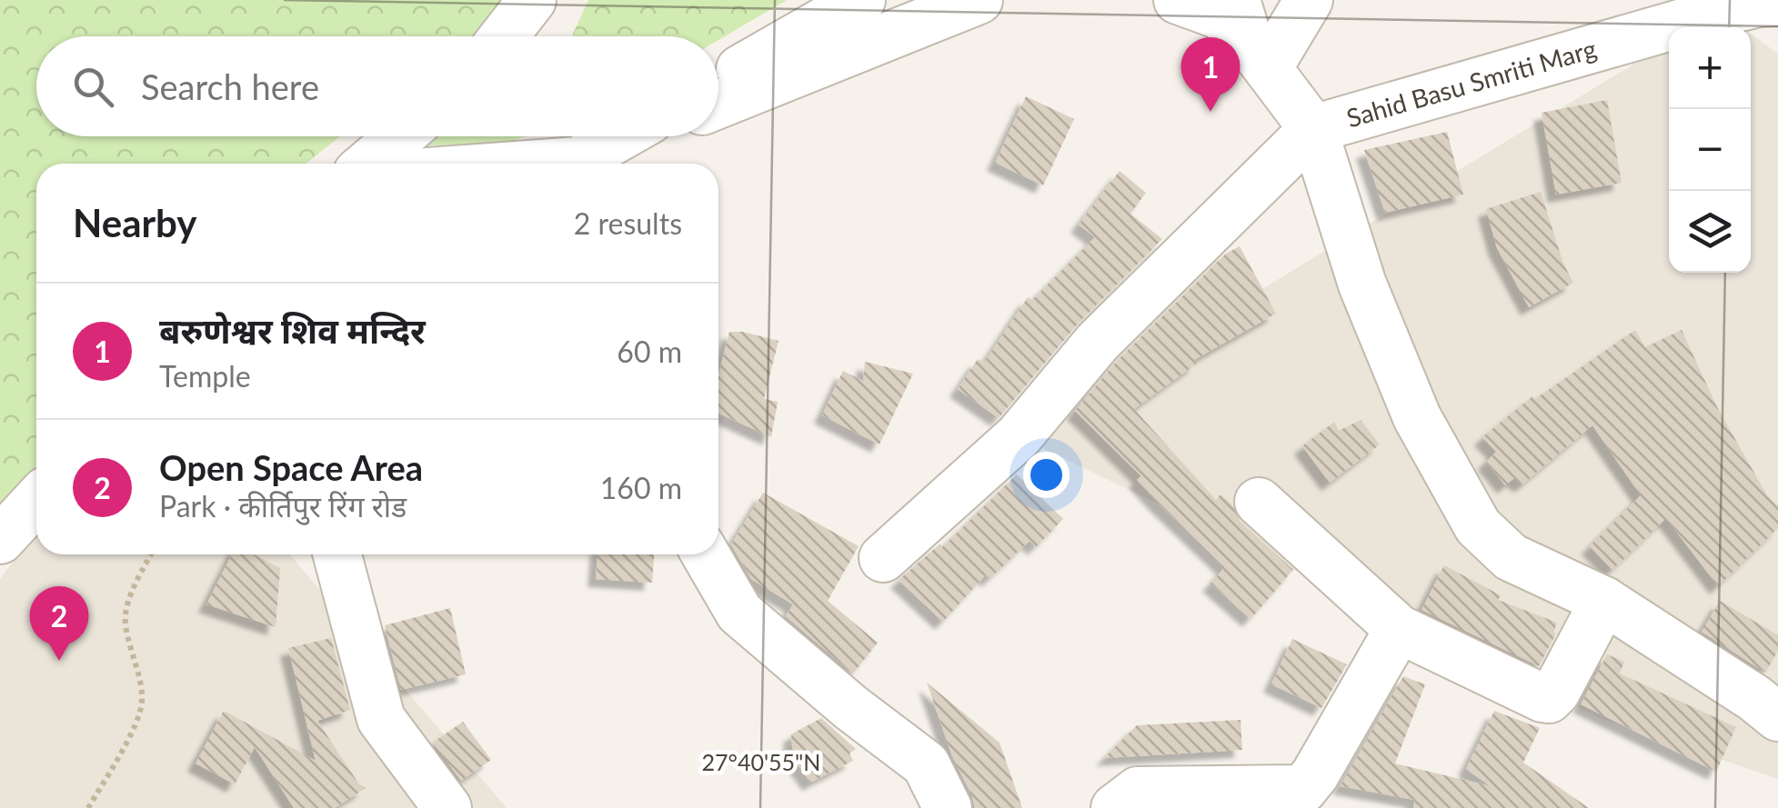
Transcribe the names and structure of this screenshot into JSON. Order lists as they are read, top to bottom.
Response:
{
  "streets": {
    "street": ["Sahid Basu Smriti Marg"]
  },
  "page": {
    "map_buttons": ["+", "−"],
    "search": "Search here",
    "pins": ["1", "2"],
    "heading": ["Nearby", "2 results"],
    "list": [
      {
        "mark": "1",
        "name": "बरुणेश्वर शिव मन्दिर",
        "note": "Temple",
        "value": "60 m"
      },
      {
        "mark": "2",
        "name": "Open Space Area",
        "note": "Park · कीर्तिपुर रिंग रोड",
        "value": "160 m"
      }
    ]
  },
  "coordinates": ["27°40'55\"N"]
}
